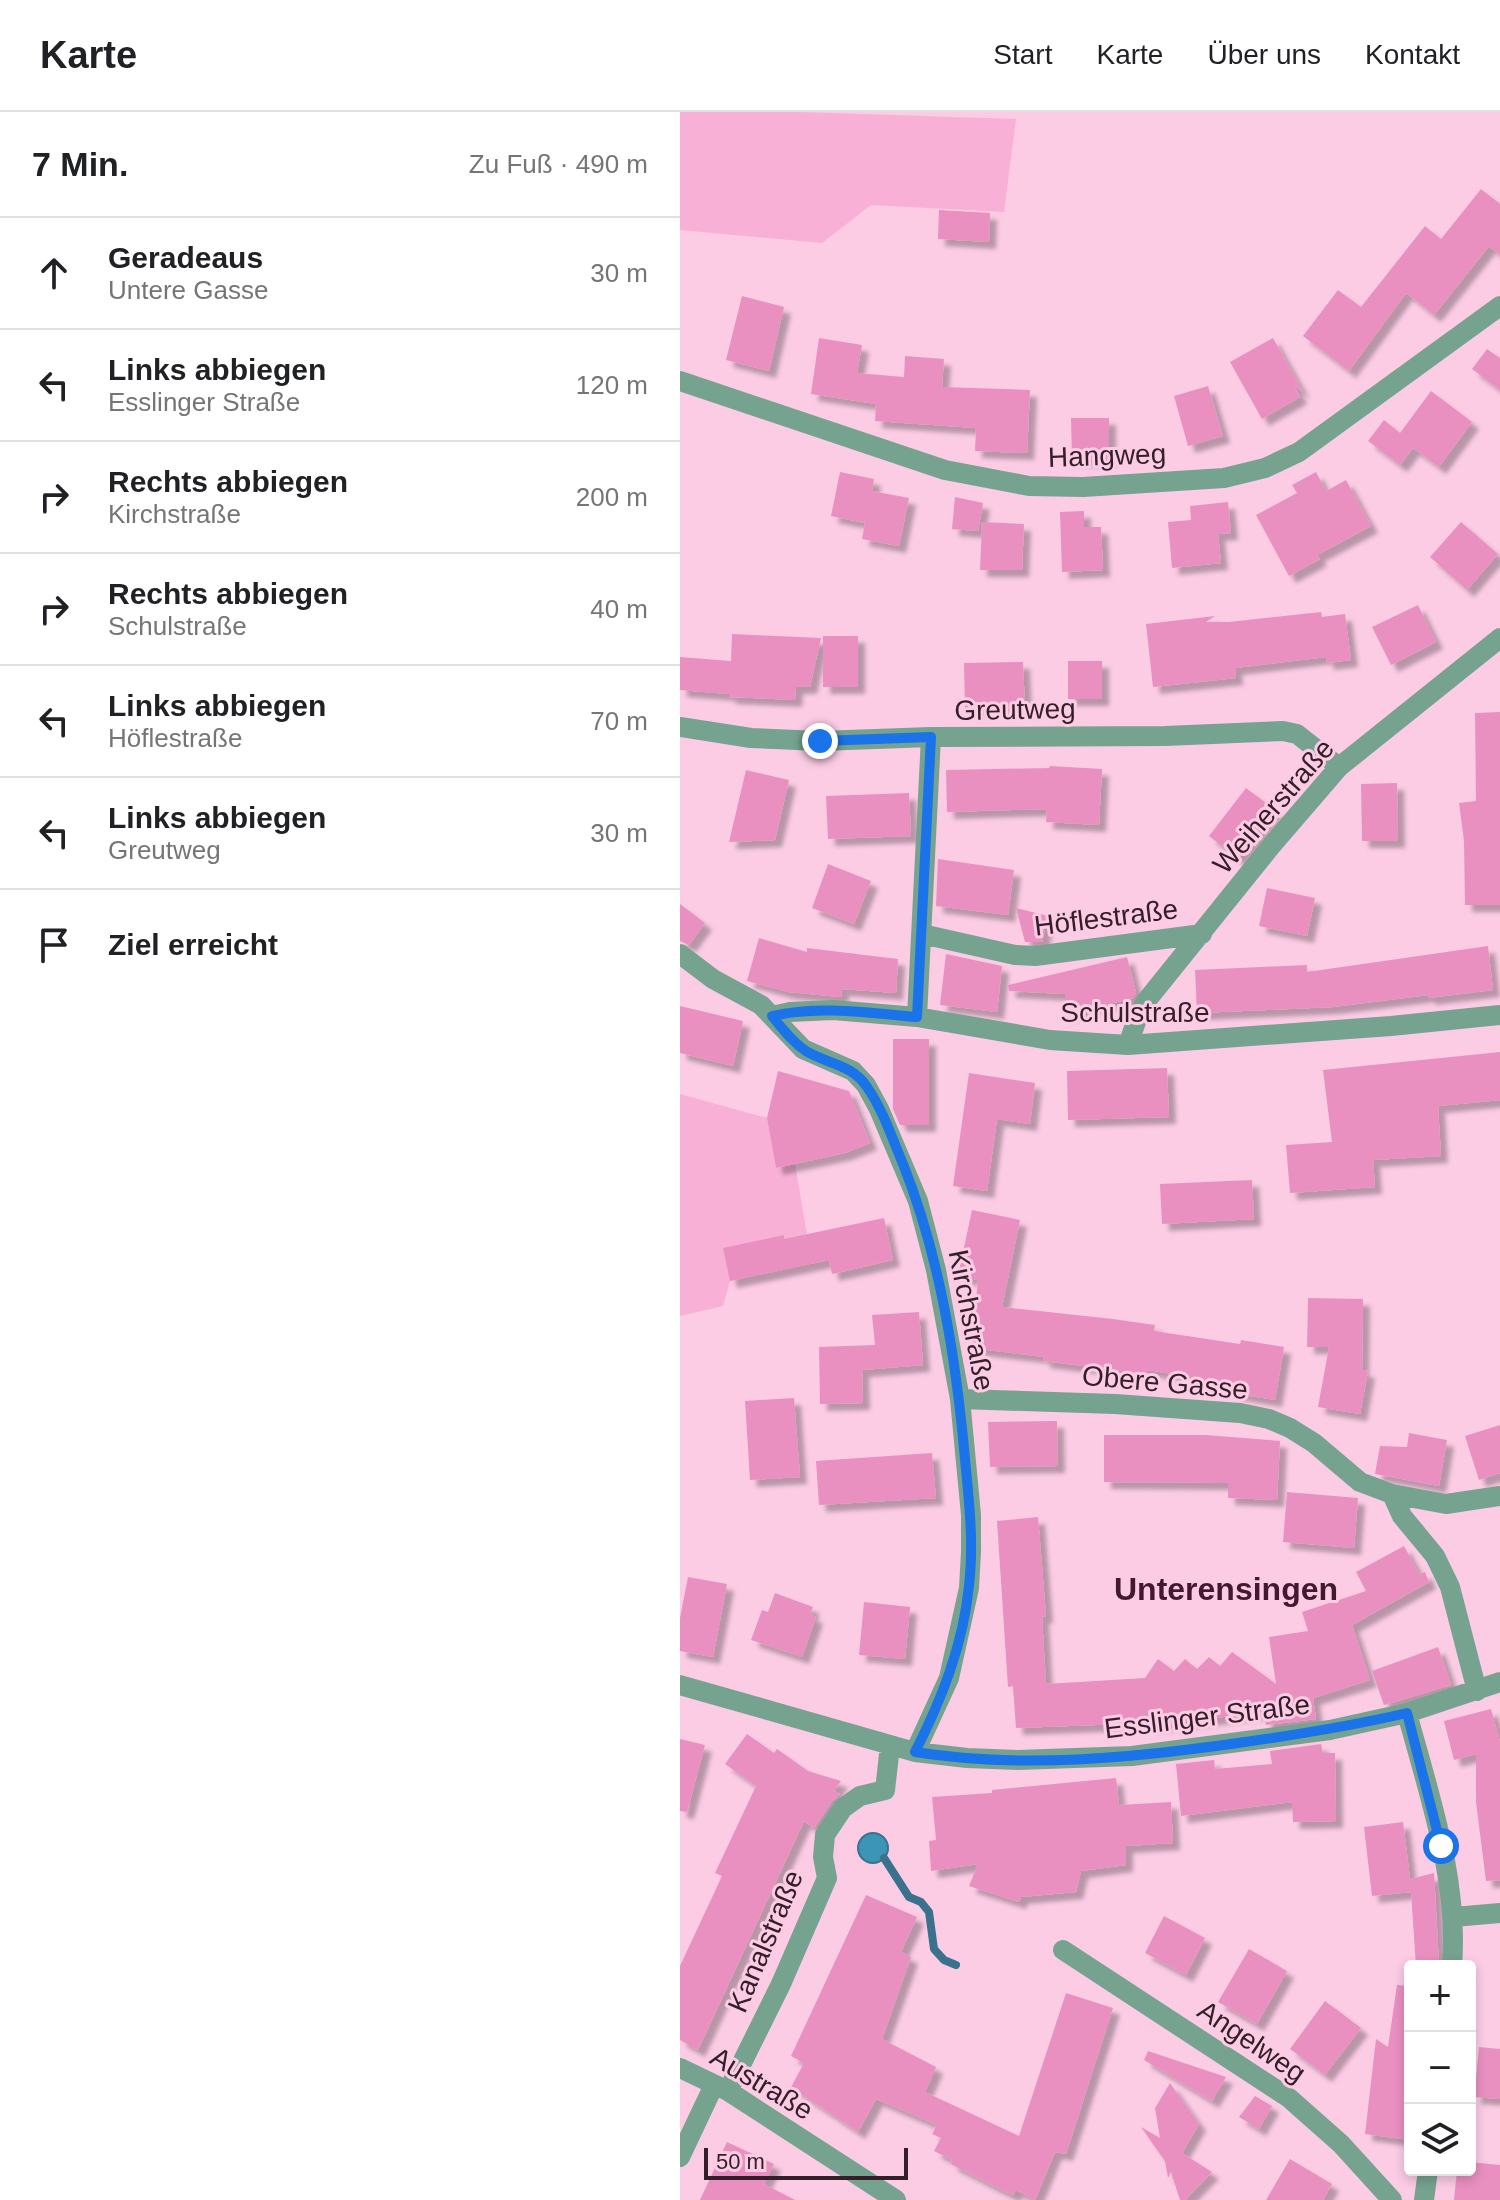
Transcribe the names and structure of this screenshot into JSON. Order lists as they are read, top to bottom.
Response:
{
  "streets": {
    "street": [
      "Hangweg",
      "Greutweg",
      "Weiherstraße",
      "Höflestraße",
      "Schulstraße",
      "Kirchstraße",
      "Obere Gasse",
      "Esslinger Straße",
      "Kanalstraße",
      "Angelweg",
      "Austraße"
    ]
  },
  "crossings": [
    ["Greutweg", "Weiherstraße"],
    ["Weiherstraße", "Höflestraße"],
    ["Weiherstraße", "Schulstraße"],
    ["Schulstraße", "Kirchstraße"],
    ["Kirchstraße", "Obere Gasse"],
    ["Kirchstraße", "Esslinger Straße"],
    ["Esslinger Straße", "Kanalstraße"],
    ["Kanalstraße", "Austraße"]
  ],
  "districts": ["Unterensingen"],
  "scale_bar": "50 m",
  "page": {
    "header": "Karte",
    "nav": [
      "Start",
      "Karte",
      "Über uns",
      "Kontakt"
    ],
    "heading": ["7 Min.", "Zu Fuß · 490 m"],
    "list": [
      ["Geradeaus", "Untere Gasse", "30 m"],
      ["Links abbiegen", "Esslinger Straße", "120 m"],
      ["Rechts abbiegen", "Kirchstraße", "200 m"],
      ["Rechts abbiegen", "Schulstraße", "40 m"],
      ["Links abbiegen", "Höflestraße", "70 m"],
      ["Links abbiegen", "Greutweg", "30 m"],
      "Ziel erreicht"
    ],
    "map_buttons": ["+", "−"],
    "scale": "50 m"
  }
}
